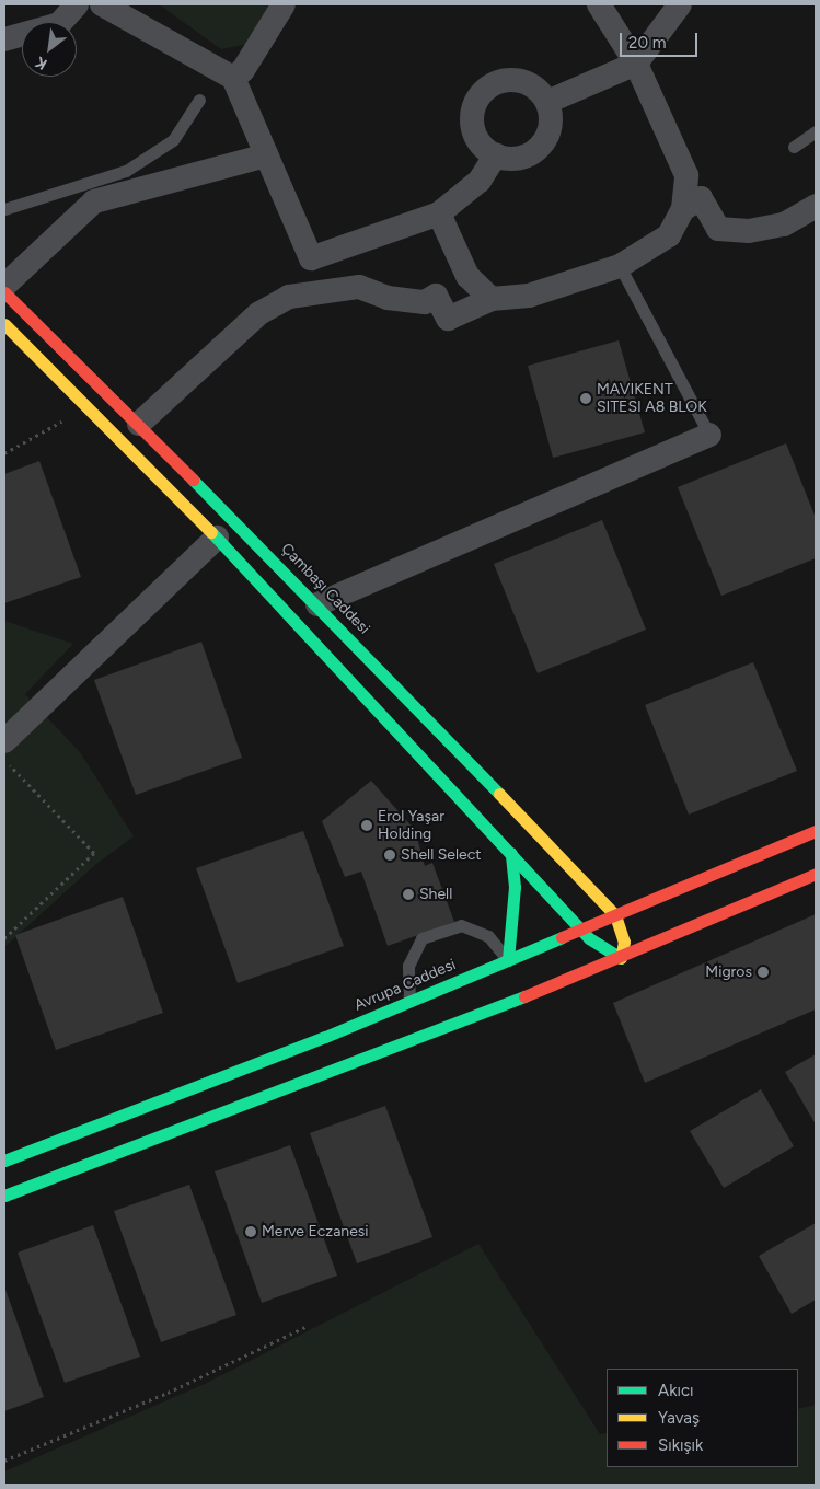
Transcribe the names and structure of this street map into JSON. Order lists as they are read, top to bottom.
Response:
{
  "streets": {
    "main road": ["Çambaşı Caddesi", "Avrupa Caddesi"]
  },
  "crossings": [
    ["Çambaşı Caddesi", "Avrupa Caddesi"]
  ],
  "places": [
    "MAVIKENT SITESI A8 BLOK",
    "Erol Yaşar Holding",
    "Shell Select",
    "Shell",
    "Migros",
    "Merve Eczanesi"
  ],
  "legend": ["Akıcı", "Yavaş", "Sıkışık"],
  "scale_bar": "20 m",
  "north": "bottom left"
}
